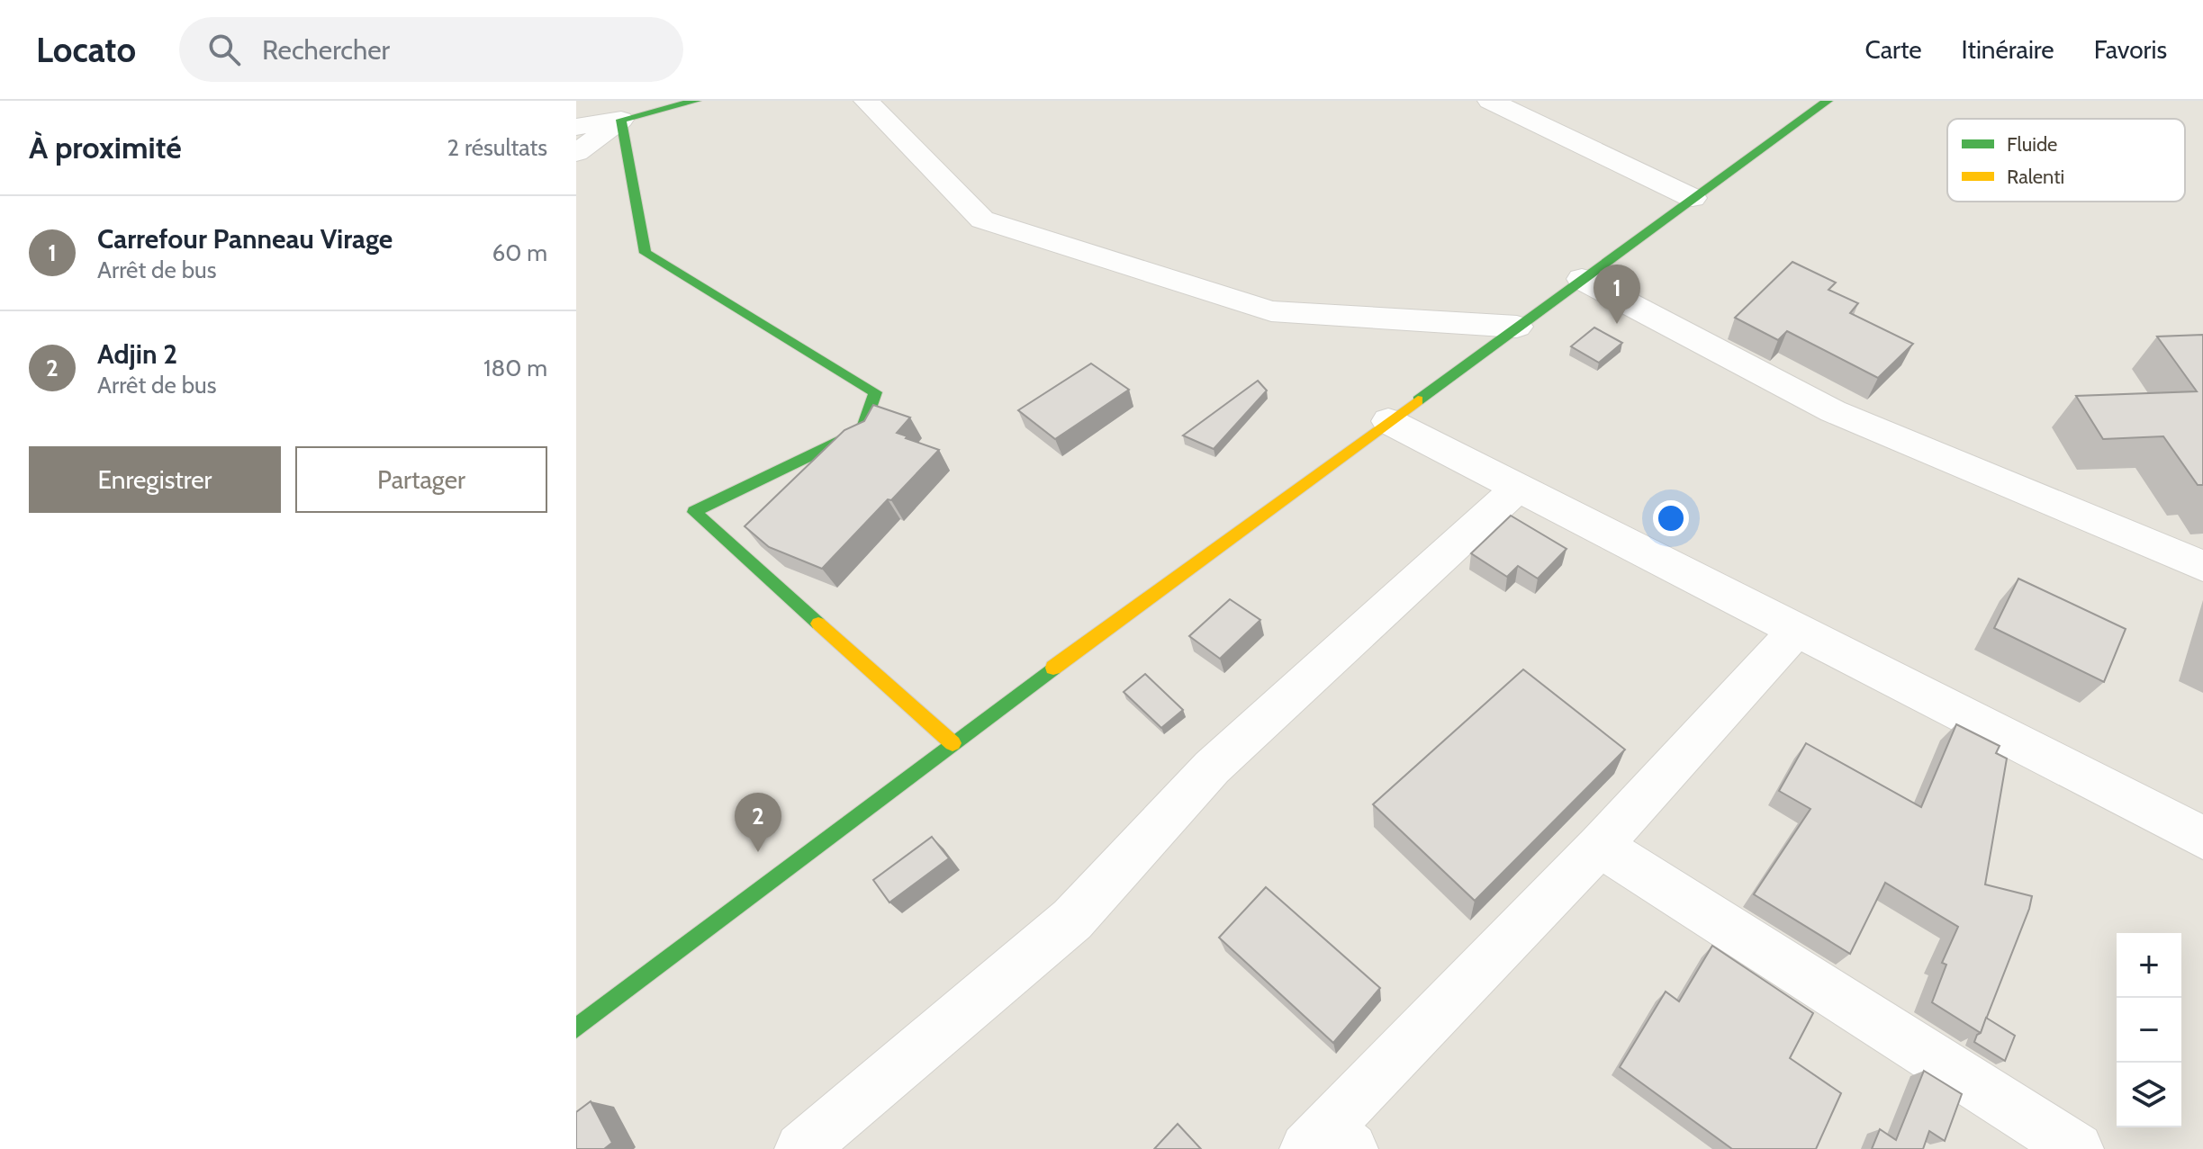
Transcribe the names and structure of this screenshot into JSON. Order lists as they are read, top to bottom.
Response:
{
  "legend": ["Fluide", "Ralenti"],
  "page": {
    "header": "Locato",
    "search": "Rechercher",
    "nav": ["Carte", "Itinéraire", "Favoris"],
    "heading": ["À proximité", "2 résultats"],
    "list": [
      {
        "mark": "1",
        "name": "Carrefour Panneau Virage",
        "note": "Arrêt de bus",
        "value": "60 m"
      },
      {
        "mark": "2",
        "name": "Adjin 2",
        "note": "Arrêt de bus",
        "value": "180 m"
      }
    ],
    "pins": ["1", "2"],
    "buttons": ["Enregistrer", "Partager"],
    "map_buttons": ["+", "−"]
  }
}
